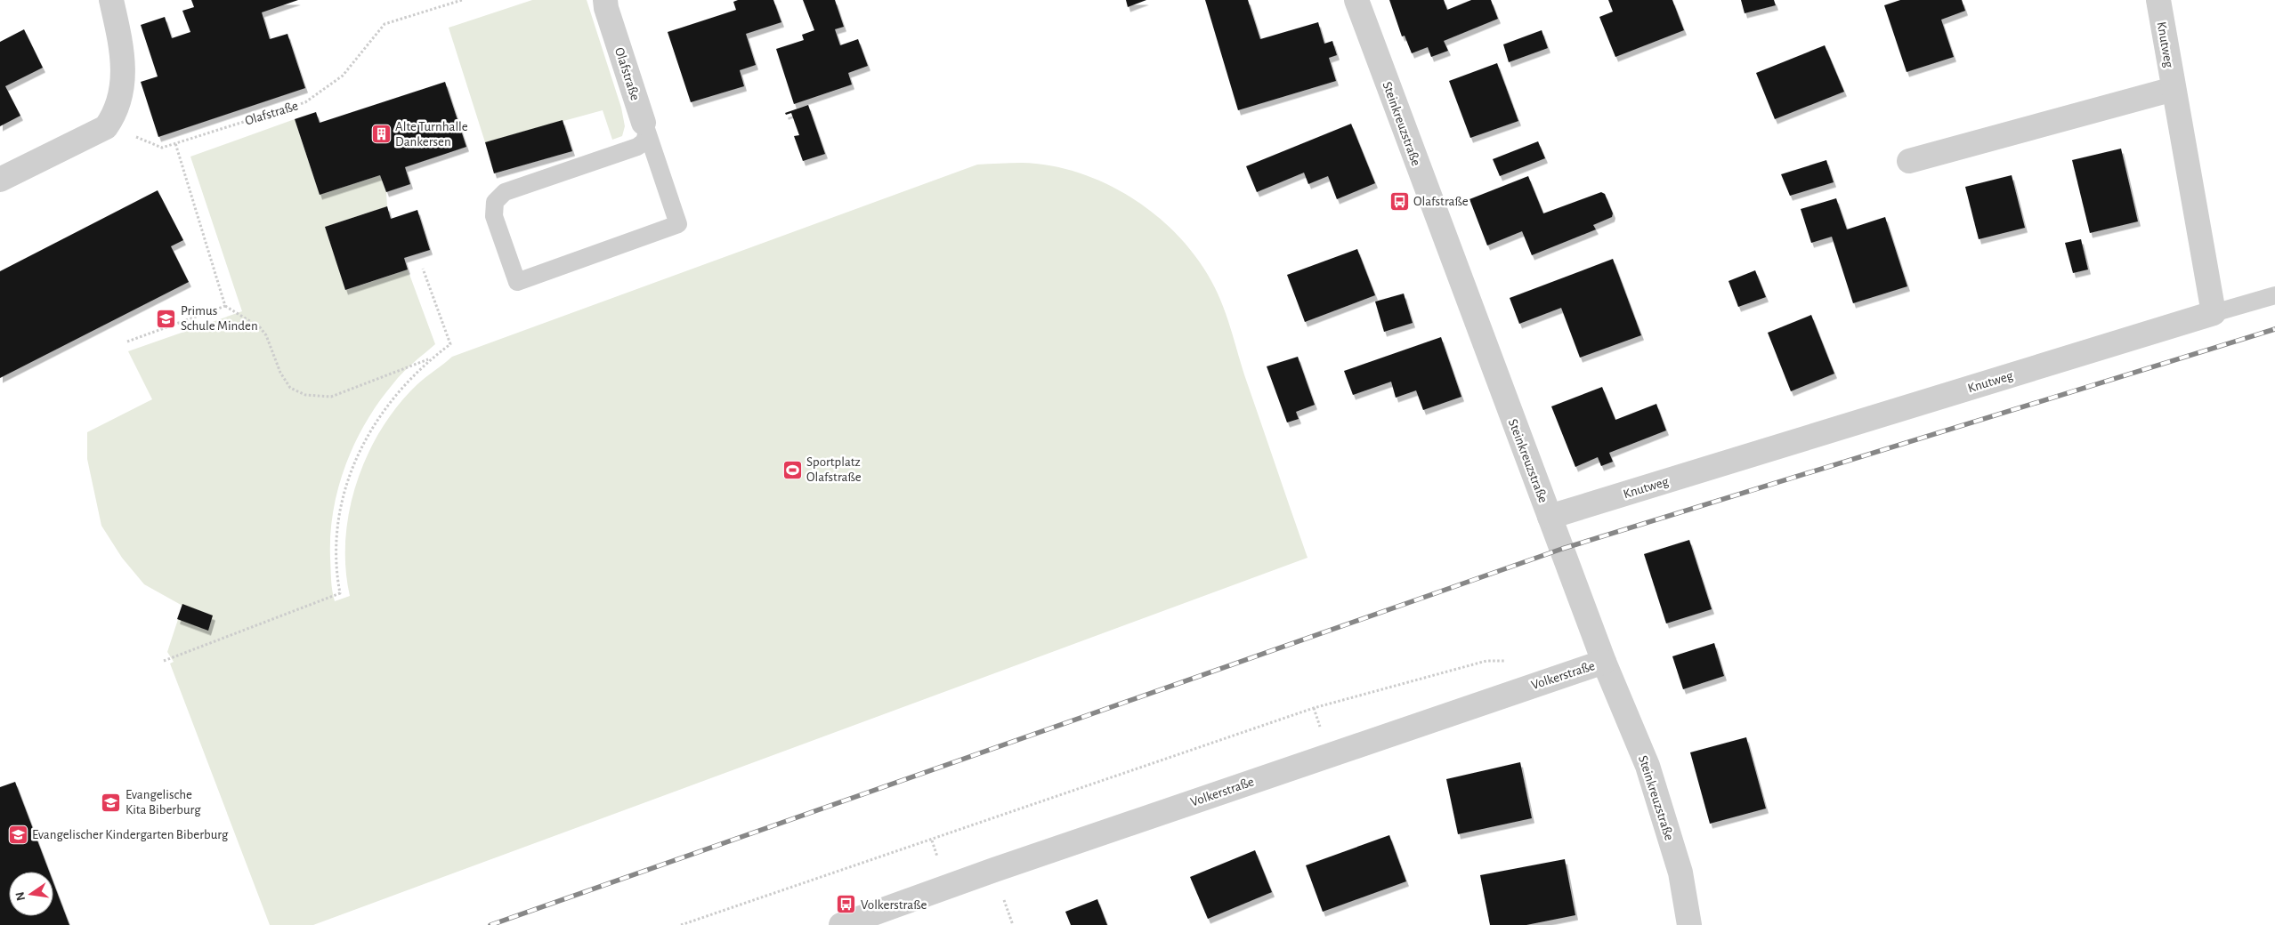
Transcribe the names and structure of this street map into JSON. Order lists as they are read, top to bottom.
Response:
{
  "streets": {
    "street": [
      "Knutweg",
      "Olafstraße",
      "Steinkreuzstraße",
      "Volkerstraße"
    ]
  },
  "crossings": [
    ["Knutweg", "Steinkreuzstraße"],
    ["Steinkreuzstraße", "Volkerstraße"]
  ],
  "places": {
    "building": ["Alte Turnhalle Dankersen"],
    "bus stop": ["Olafstraße", "Volkerstraße"],
    "school or university": ["Primus Schule Minden", "Evangelische Kita Biberburg", "Evangelischer Kindergarten Biberburg"],
    "sports": ["Sportplatz Olafstraße"]
  },
  "north": "left"
}
